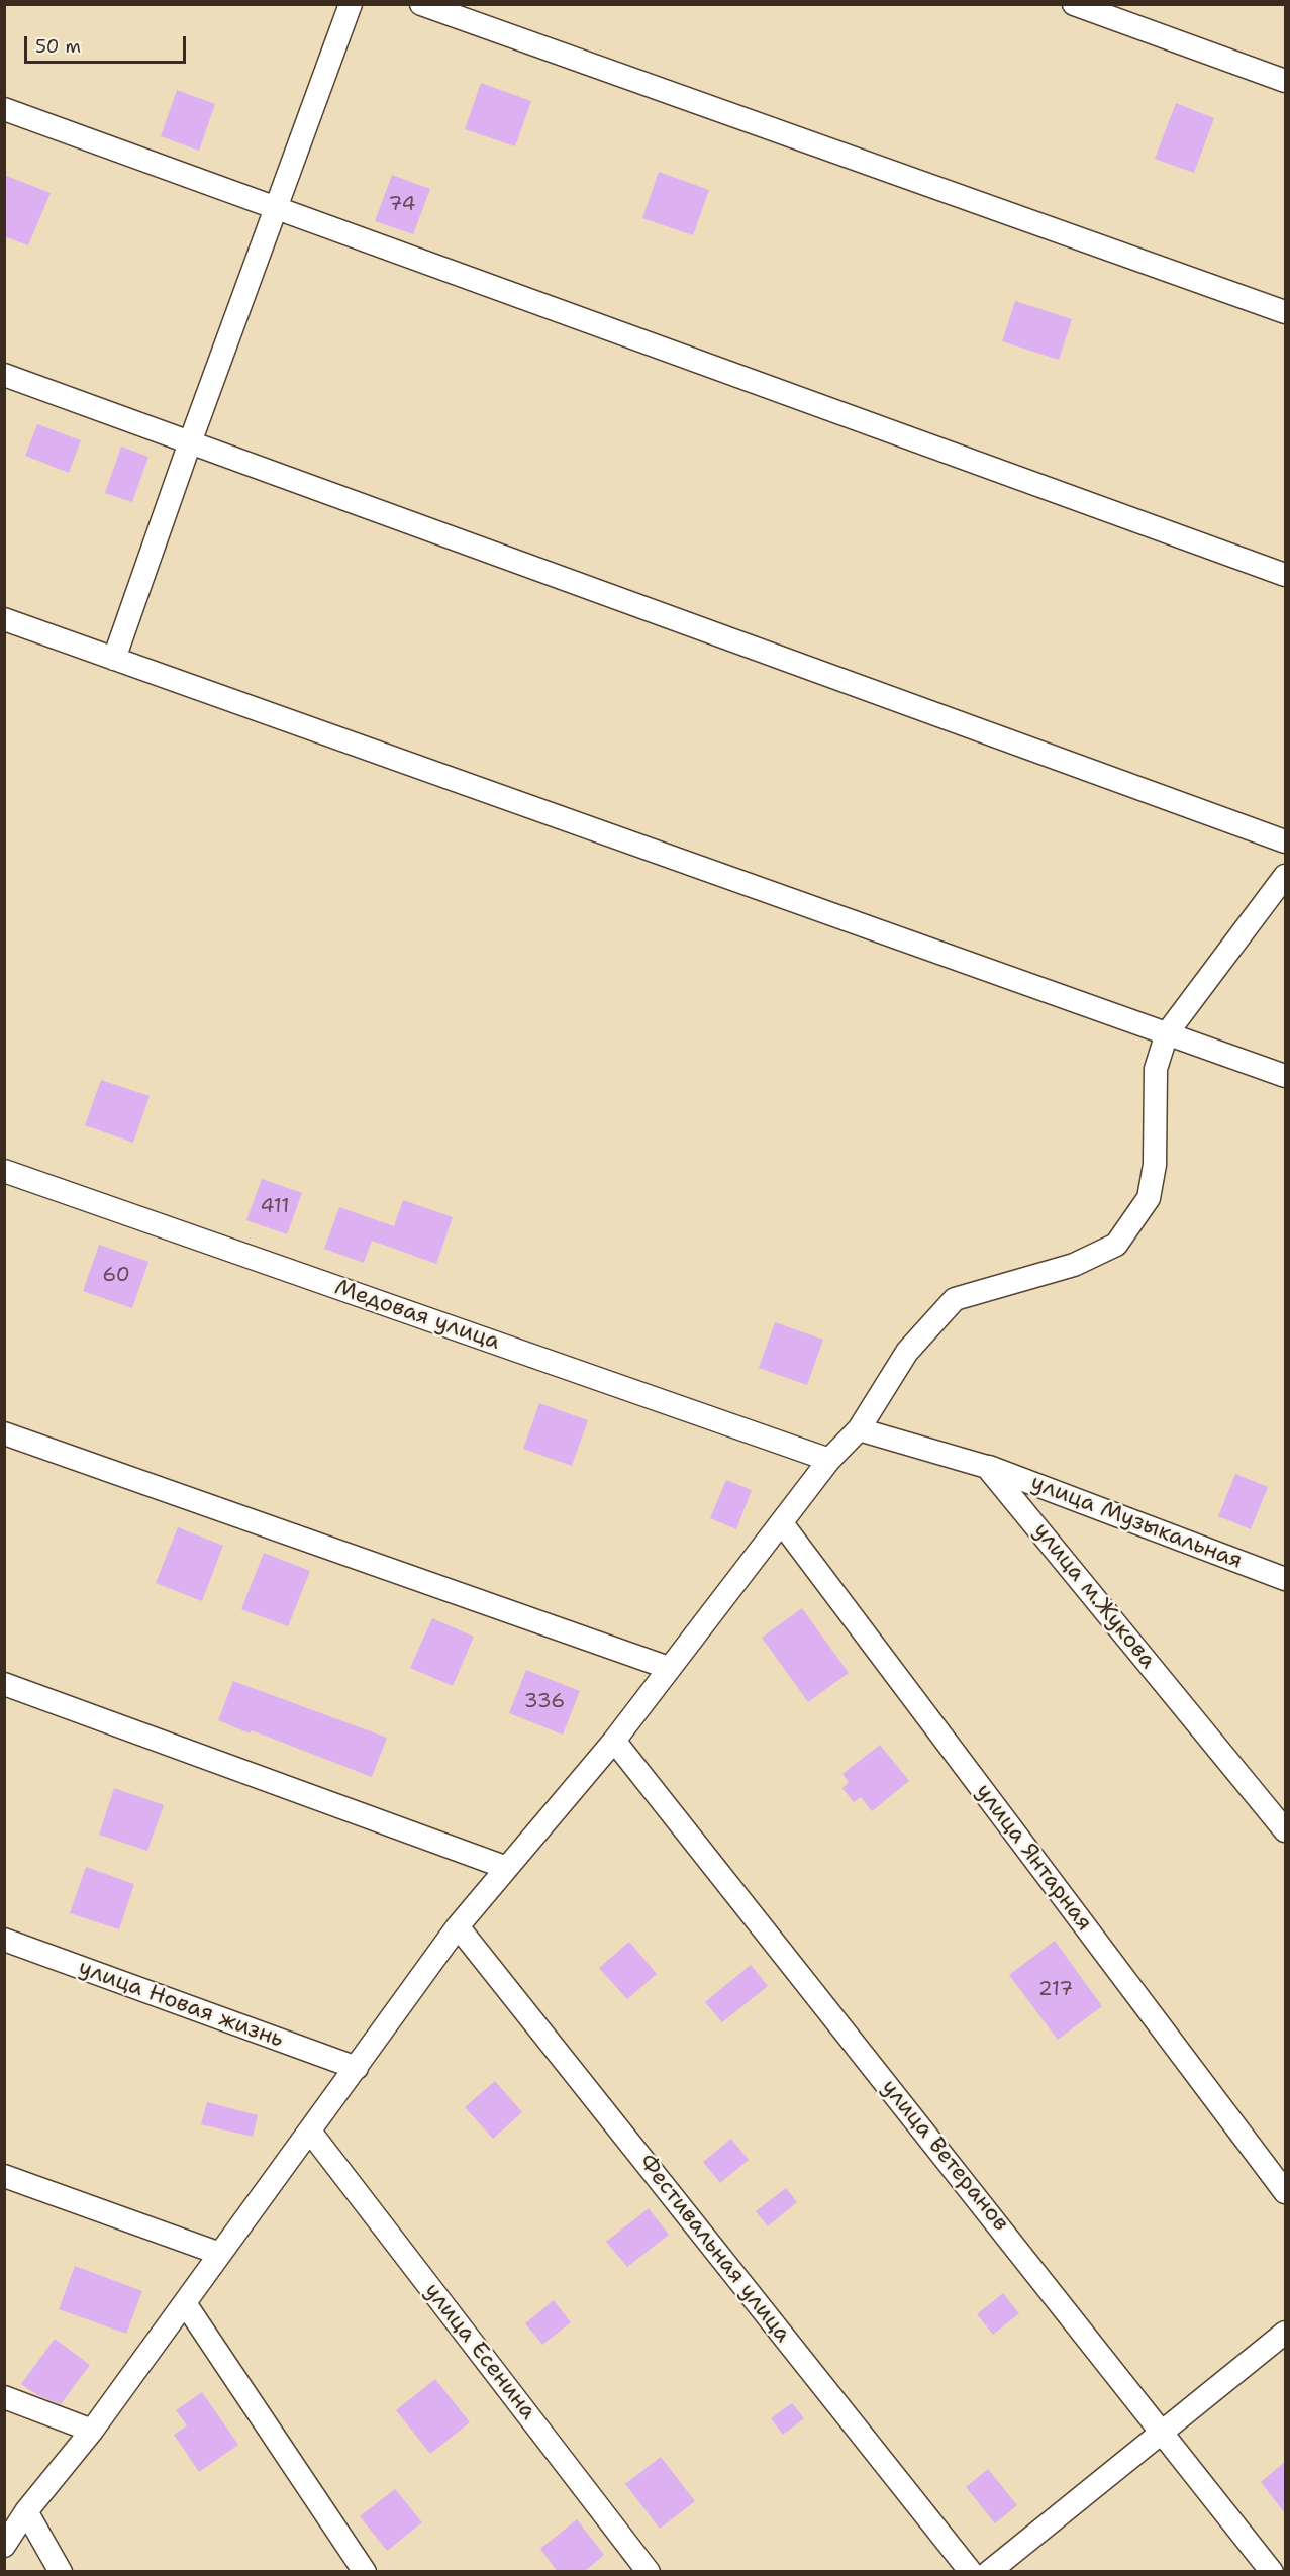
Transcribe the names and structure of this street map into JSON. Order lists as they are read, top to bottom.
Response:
{
  "streets": {
    "street": [
      "Медовая улица",
      "улица Музыкальная",
      "улица м.Жукова",
      "улица Янтарная",
      "улица Новая жизнь",
      "улица Ветеранов",
      "Фестивальная улица",
      "улица Есенина"
    ]
  },
  "crossings": [
    ["улица Музыкальная", "улица м.Жукова"]
  ],
  "house_numbers": [
    "74",
    "411",
    "60",
    "336",
    "217"
  ],
  "scale_bar": "50 m"
}
